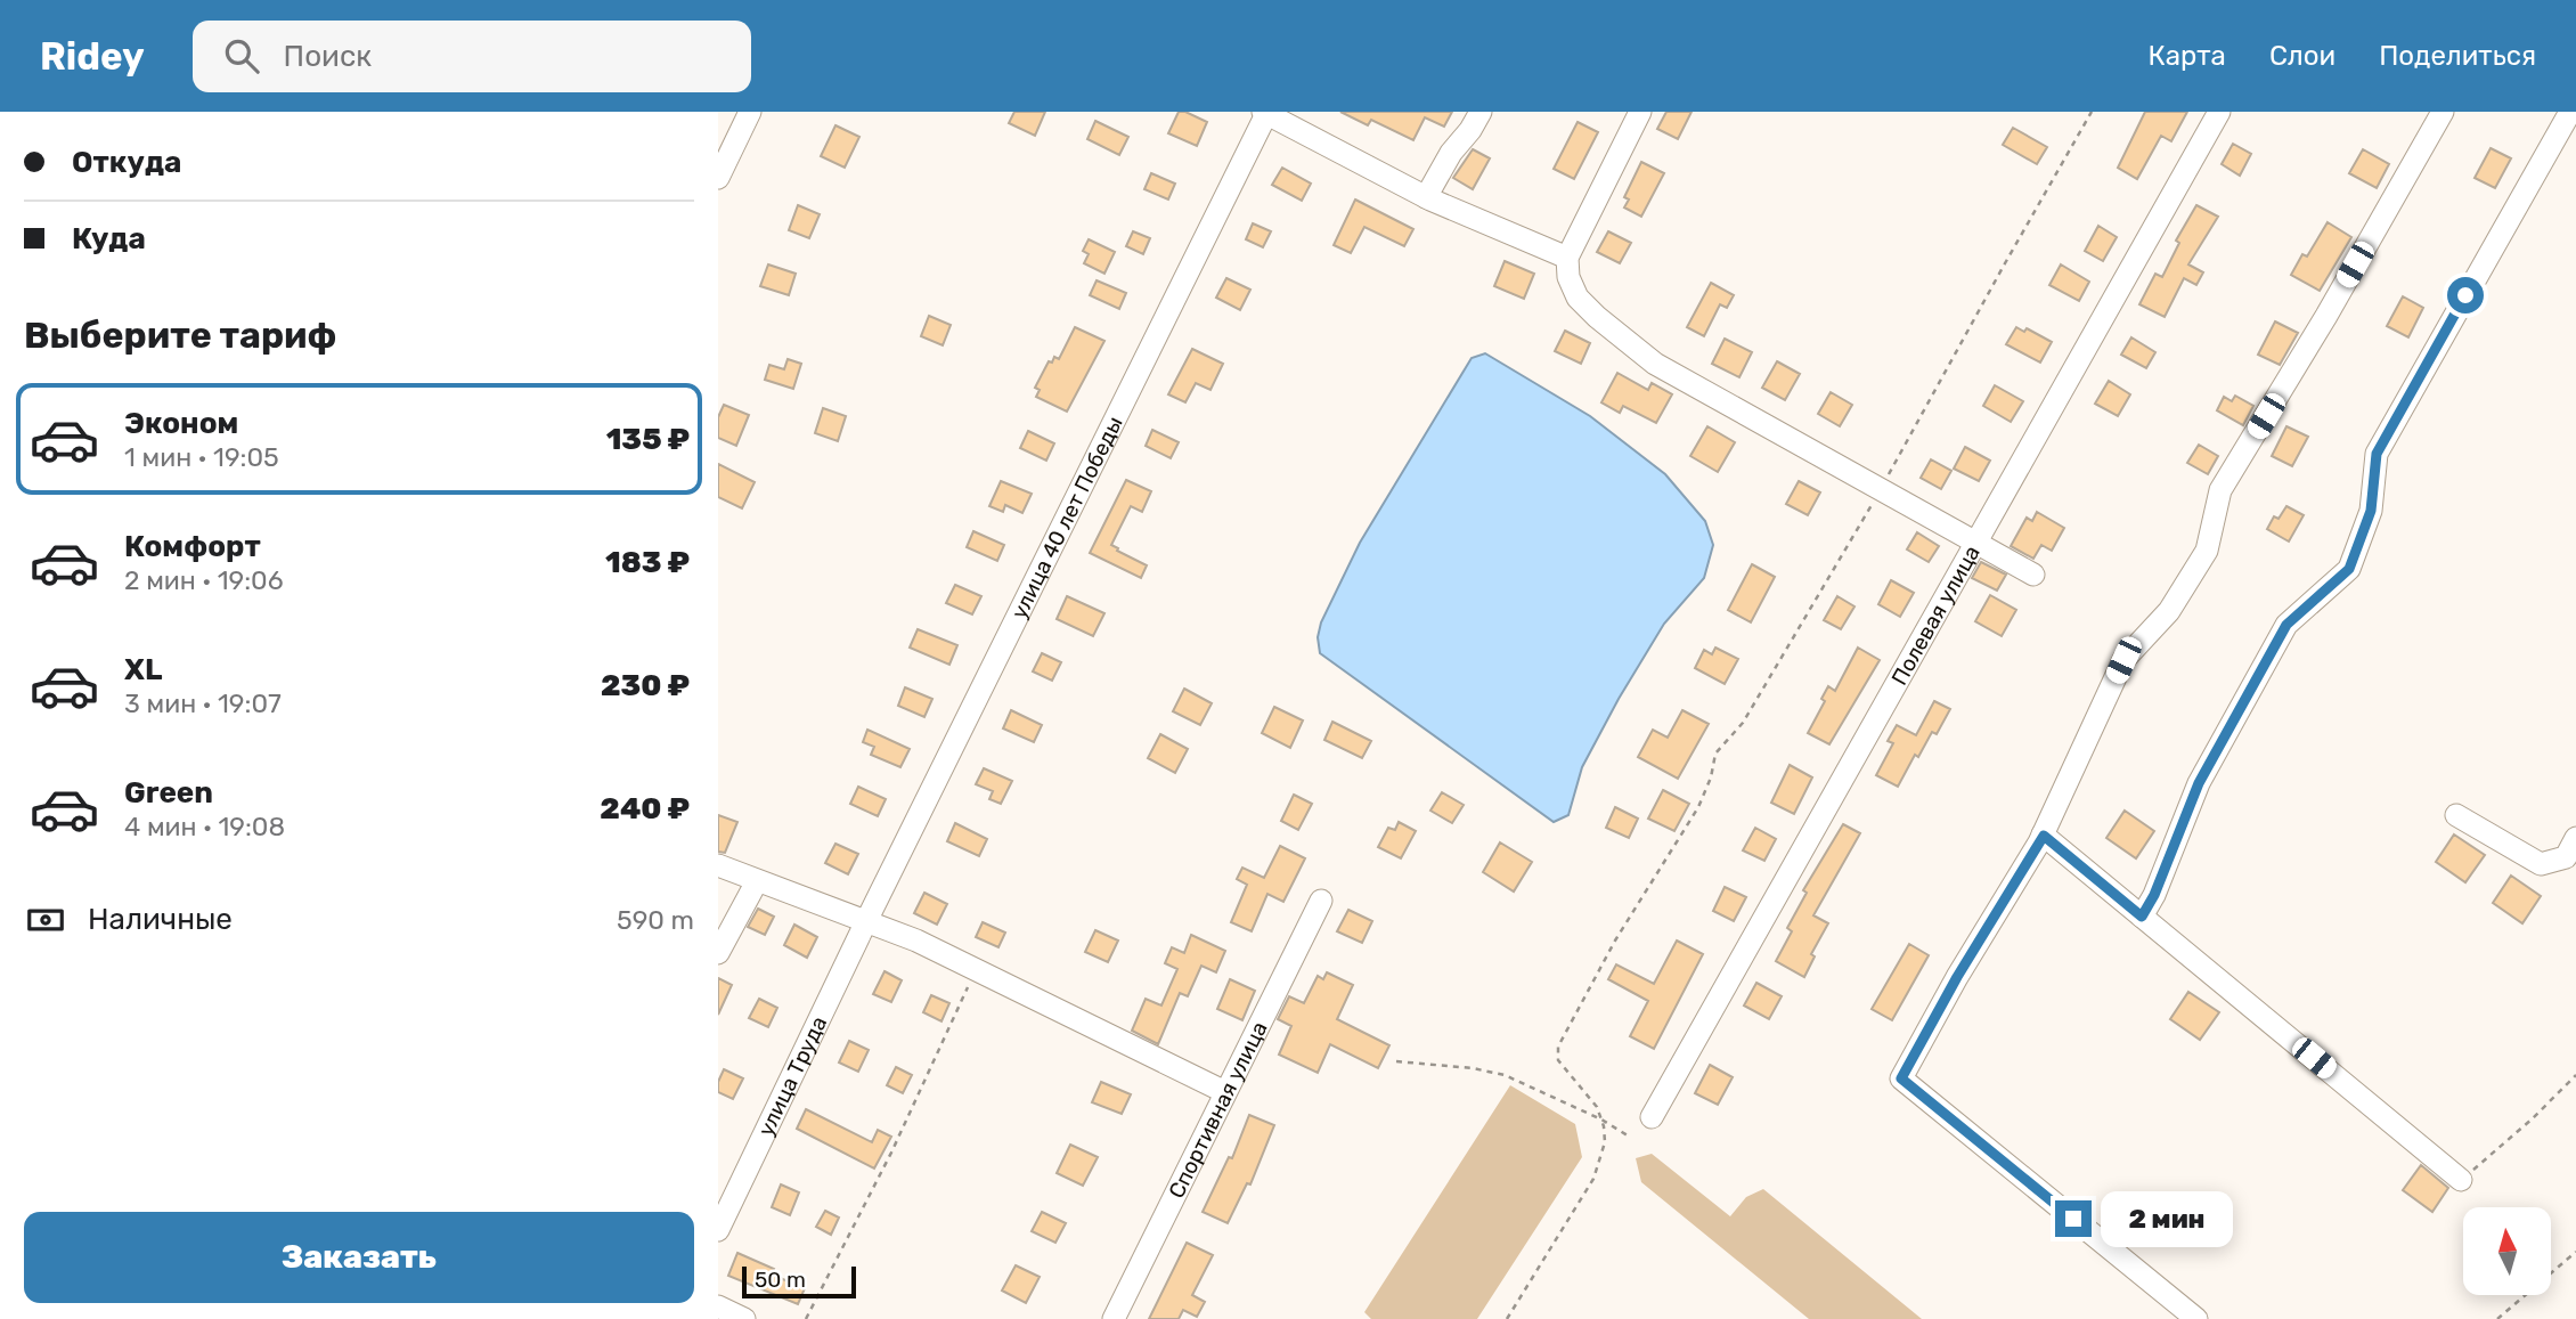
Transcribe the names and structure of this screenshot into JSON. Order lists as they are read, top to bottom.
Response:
{
  "streets": {
    "street": [
      "улица 40 лет Победы",
      "Полевая улица",
      "улица Труда",
      "Спортивная улица"
    ]
  },
  "crossings": [
    ["улица 40 лет Победы", "улица Труда"]
  ],
  "scale_bar": "50 m",
  "north": "top",
  "page": {
    "header": "Ridey",
    "search": "Поиск",
    "nav": ["Карта", "Слои", "Поделиться"],
    "banner": ["Откуда", "Куда"],
    "heading": "Выберите тариф",
    "list": [
      {
        "name": "Эконом",
        "note": "1 мин · 19:05",
        "value": "135 ₽"
      },
      {
        "name": "Комфорт",
        "note": "2 мин · 19:06",
        "value": "183 ₽"
      },
      {
        "name": "XL",
        "note": "3 мин · 19:07",
        "value": "230 ₽"
      },
      {
        "name": "Green",
        "note": "4 мин · 19:08",
        "value": "240 ₽"
      }
    ],
    "pay": ["Наличные", "590 m"],
    "bubble": "2 мин",
    "buttons": "Заказать",
    "scale": "50 m"
  }
}
